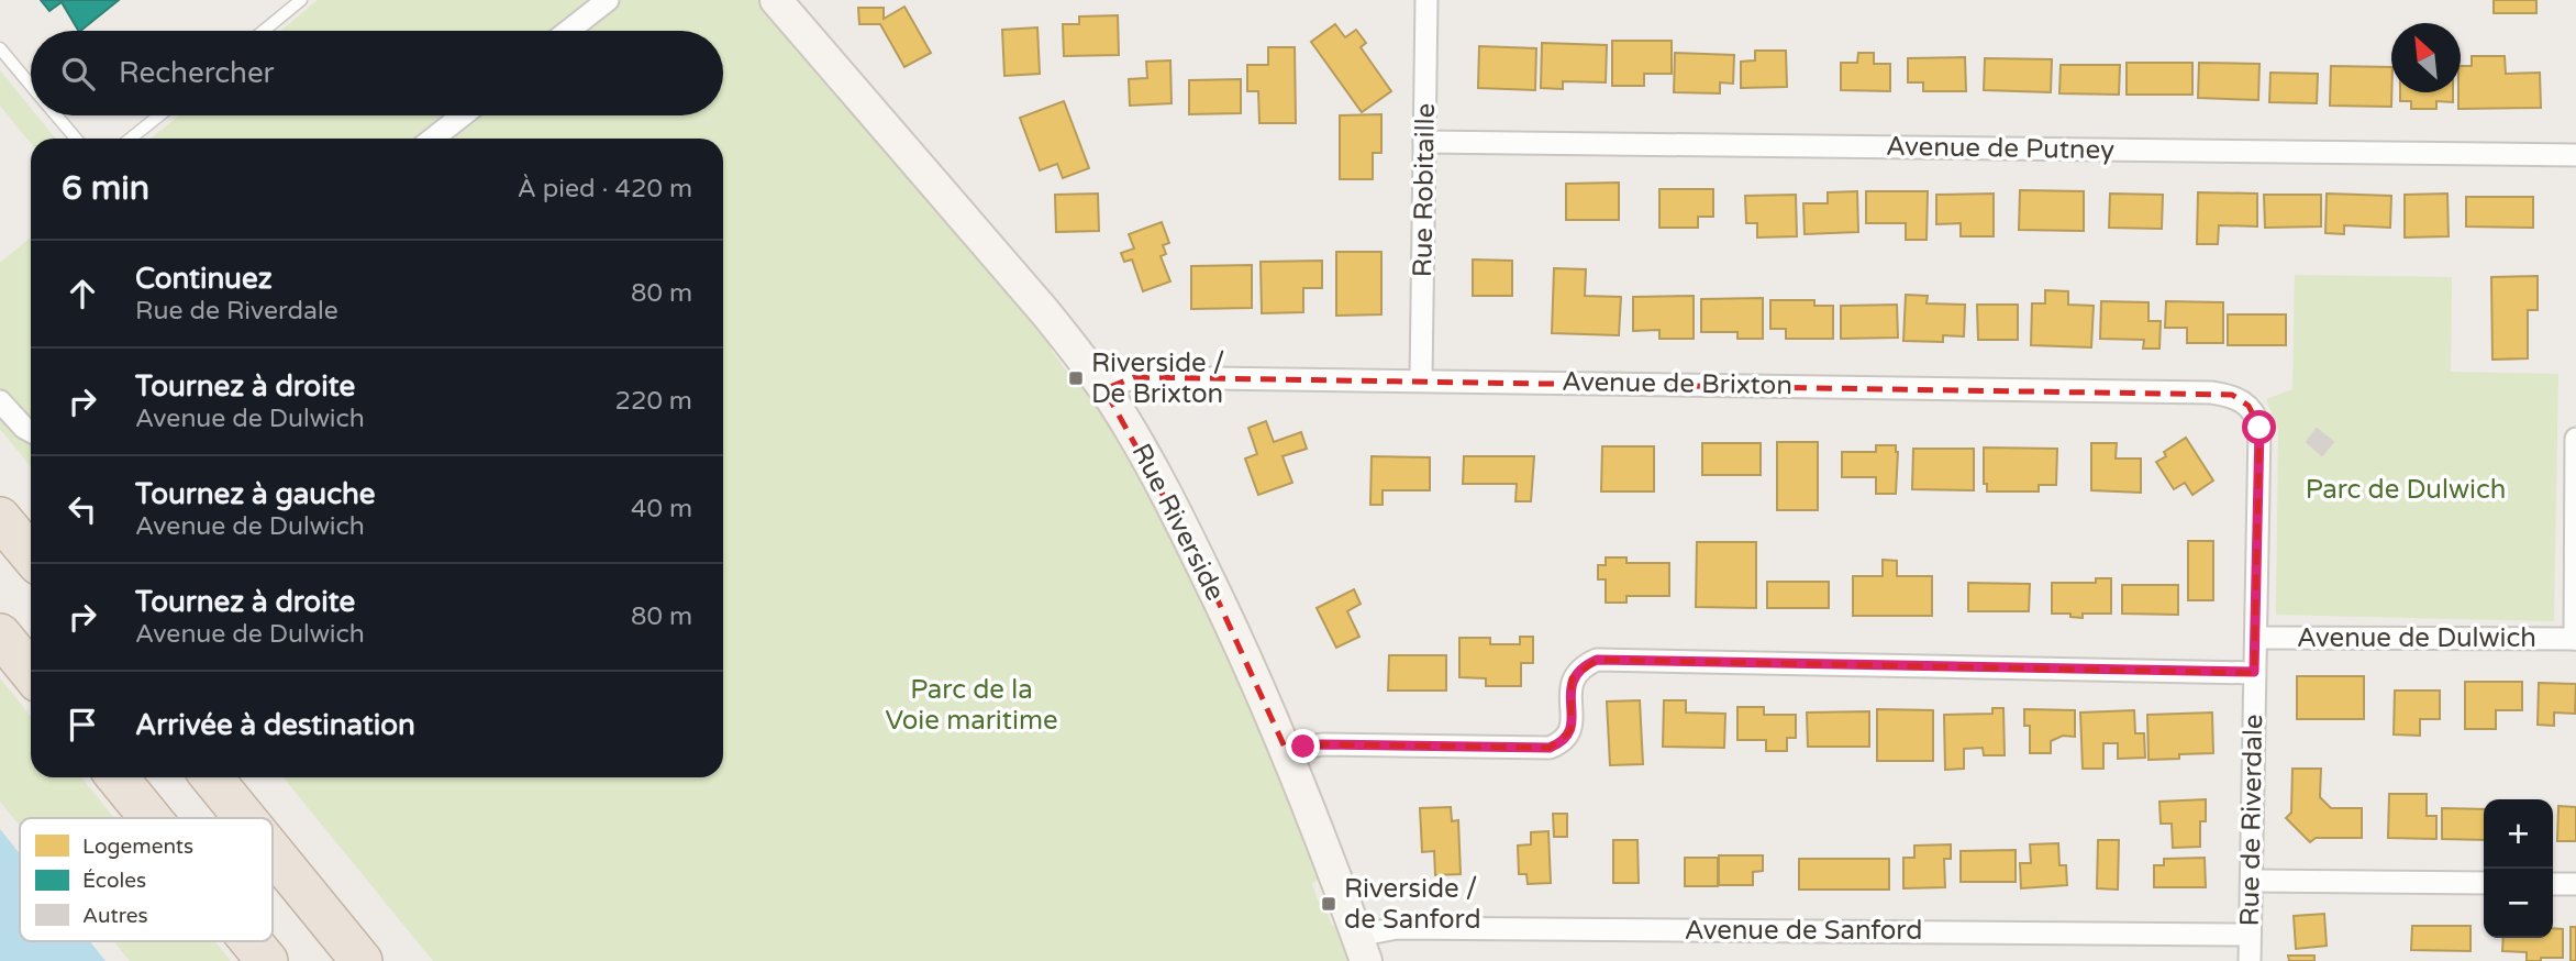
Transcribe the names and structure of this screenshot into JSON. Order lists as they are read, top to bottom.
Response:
{
  "streets": {
    "street": [
      "Avenue de Putney",
      "Rue Robitaille",
      "Avenue de Brixton",
      "Rue Riverside",
      "Avenue de Dulwich",
      "Rue de Riverdale",
      "Avenue de Sanford"
    ]
  },
  "crossings": [
    ["Avenue de Putney", "Rue Robitaille"],
    ["Rue Robitaille", "Avenue de Brixton"],
    ["Avenue de Brixton", "Rue Riverside"],
    ["Avenue de Brixton", "Rue de Riverdale"],
    ["Rue Riverside", "Avenue de Sanford"],
    ["Avenue de Dulwich", "Rue de Riverdale"],
    ["Rue de Riverdale", "Avenue de Sanford"]
  ],
  "parks": ["Parc de Dulwich", "Parc de la Voie maritime"],
  "places": {
    "transit": ["Riverside / De Brixton", "Riverside / de Sanford"]
  },
  "legend": ["Logements", "Écoles", "Autres"],
  "north": "top left",
  "page": {
    "search": "Rechercher",
    "heading": ["6 min", "À pied · 420 m"],
    "list": [
      ["Continuez", "Rue de Riverdale", "80 m"],
      ["Tournez à droite", "Avenue de Dulwich", "220 m"],
      ["Tournez à gauche", "Avenue de Dulwich", "40 m"],
      ["Tournez à droite", "Avenue de Dulwich", "80 m"],
      "Arrivée à destination"
    ],
    "map_buttons": ["+", "−"]
  }
}
